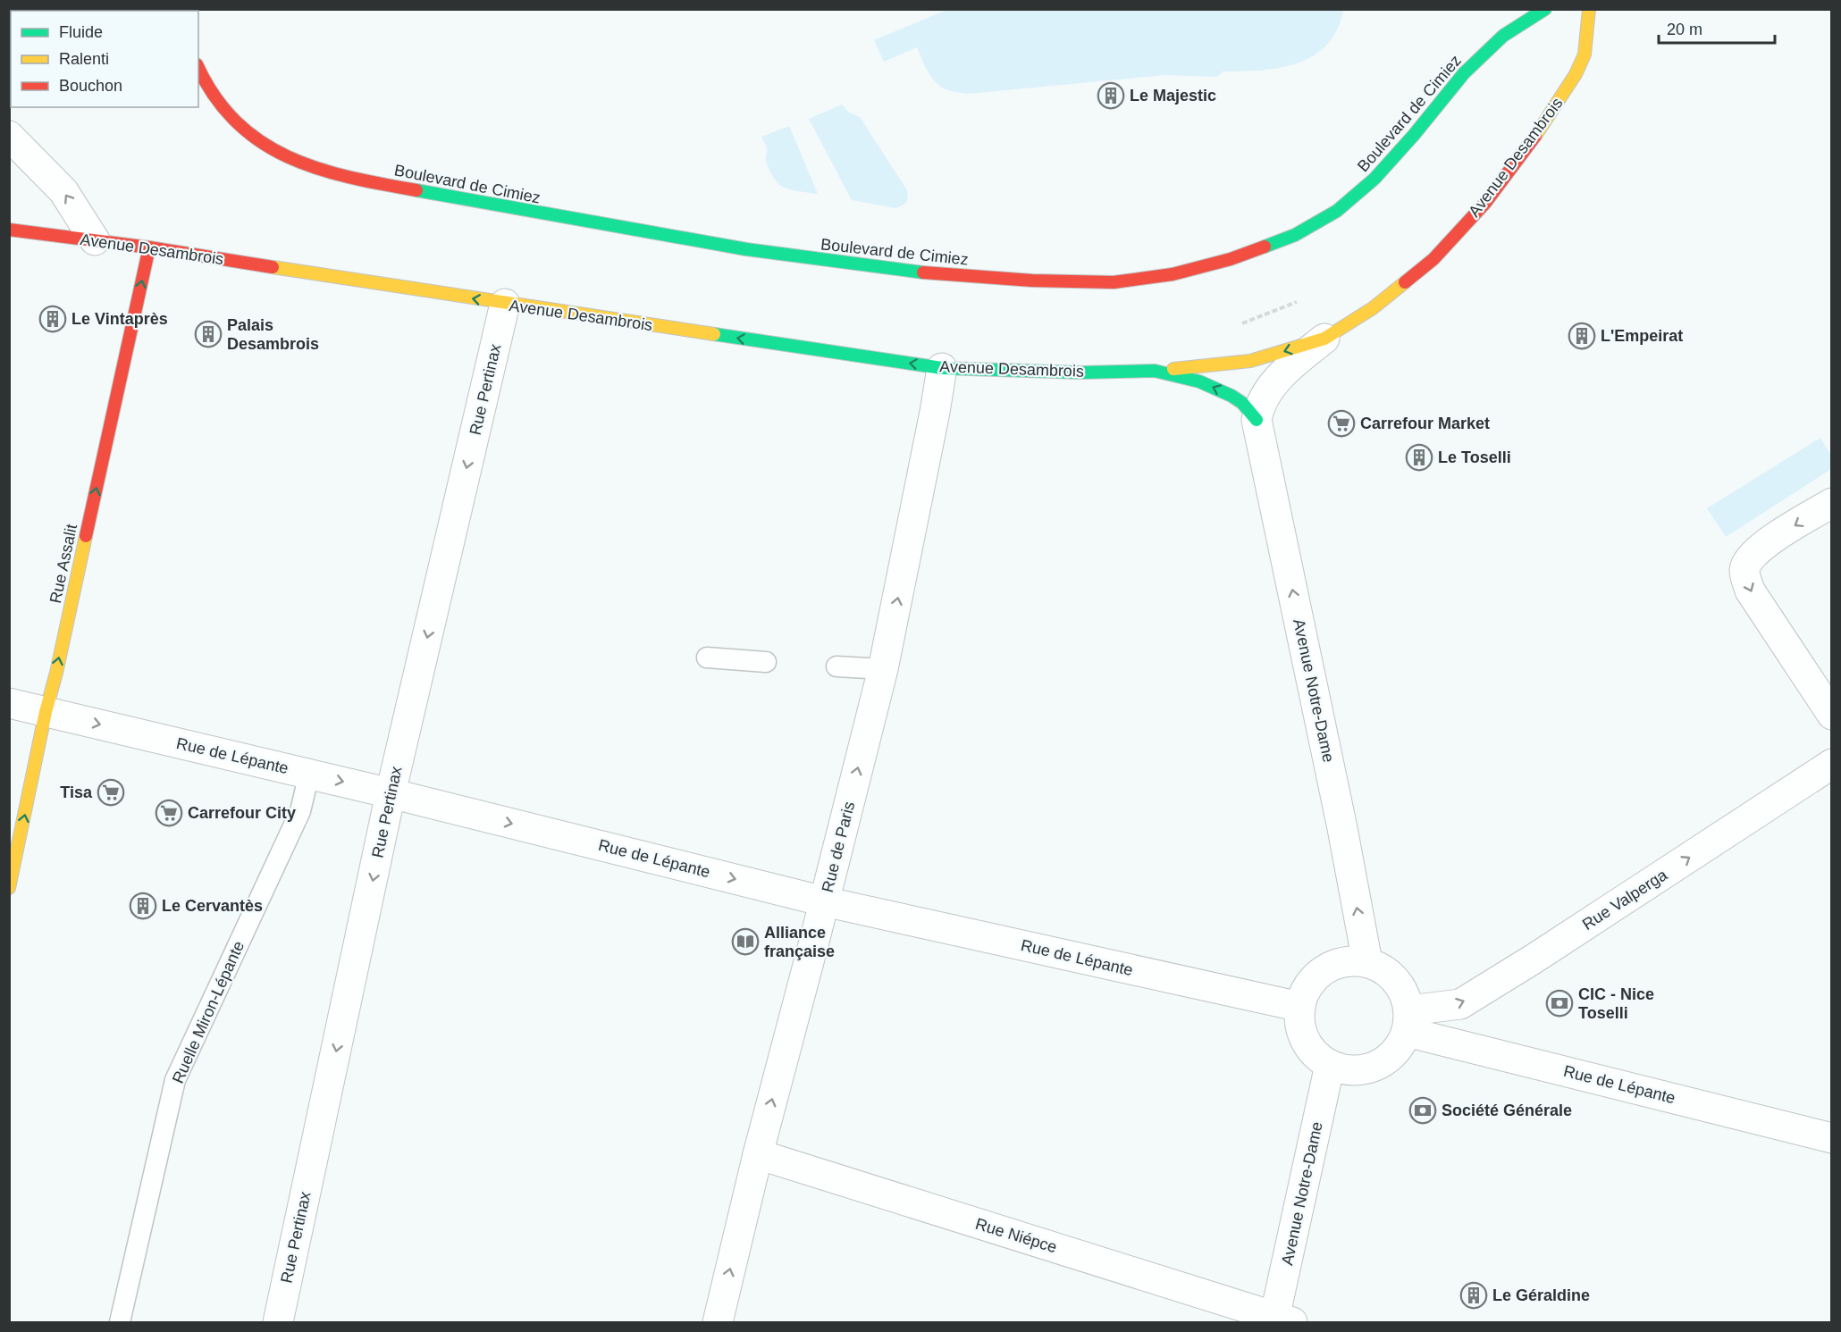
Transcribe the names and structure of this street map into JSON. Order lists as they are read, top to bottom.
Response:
{
  "streets": {
    "street": [
      "Boulevard de Cimiez",
      "Avenue Desambrois",
      "Rue Pertinax",
      "Rue Assalit",
      "Avenue Notre-Dame",
      "Rue de Lépante",
      "Rue de Paris",
      "Rue Valperga",
      "Rue Niépce"
    ],
    "lane": ["Ruelle Miron-Lépante"]
  },
  "crossings": [
    ["Avenue Desambrois", "Rue Pertinax"],
    ["Avenue Desambrois", "Rue Assalit"],
    ["Avenue Desambrois", "Avenue Notre-Dame"],
    ["Avenue Desambrois", "Rue de Paris"],
    ["Rue Pertinax", "Rue de Lépante"],
    ["Rue Assalit", "Rue de Lépante"],
    ["Avenue Notre-Dame", "Rue de Lépante"],
    ["Avenue Notre-Dame", "Rue Valperga"],
    ["Avenue Notre-Dame", "Rue Niépce"],
    ["Rue de Lépante", "Rue de Paris"],
    ["Rue de Lépante", "Rue Valperga"],
    ["Rue de Lépante", "Ruelle Miron-Lépante"],
    ["Rue de Paris", "Rue Niépce"]
  ],
  "one_way": [
    "Avenue Desambrois",
    "Rue Pertinax",
    "Rue Assalit",
    "Avenue Notre-Dame",
    "Rue de Lépante",
    "Rue de Paris",
    "Rue Valperga"
  ],
  "places": {
    "building": [
      "Le Majestic",
      "Le Vintaprès",
      "Palais Desambrois",
      "L'Empeirat",
      "Le Toselli",
      "Le Cervantès",
      "Le Géraldine"
    ],
    "supermarket": ["Carrefour Market", "Tisa", "Carrefour City"],
    "library": ["Alliance française"],
    "bank": ["CIC - Nice Toselli", "Société Générale"]
  },
  "legend": ["Fluide", "Ralenti", "Bouchon"],
  "scale_bar": "20 m"
}
